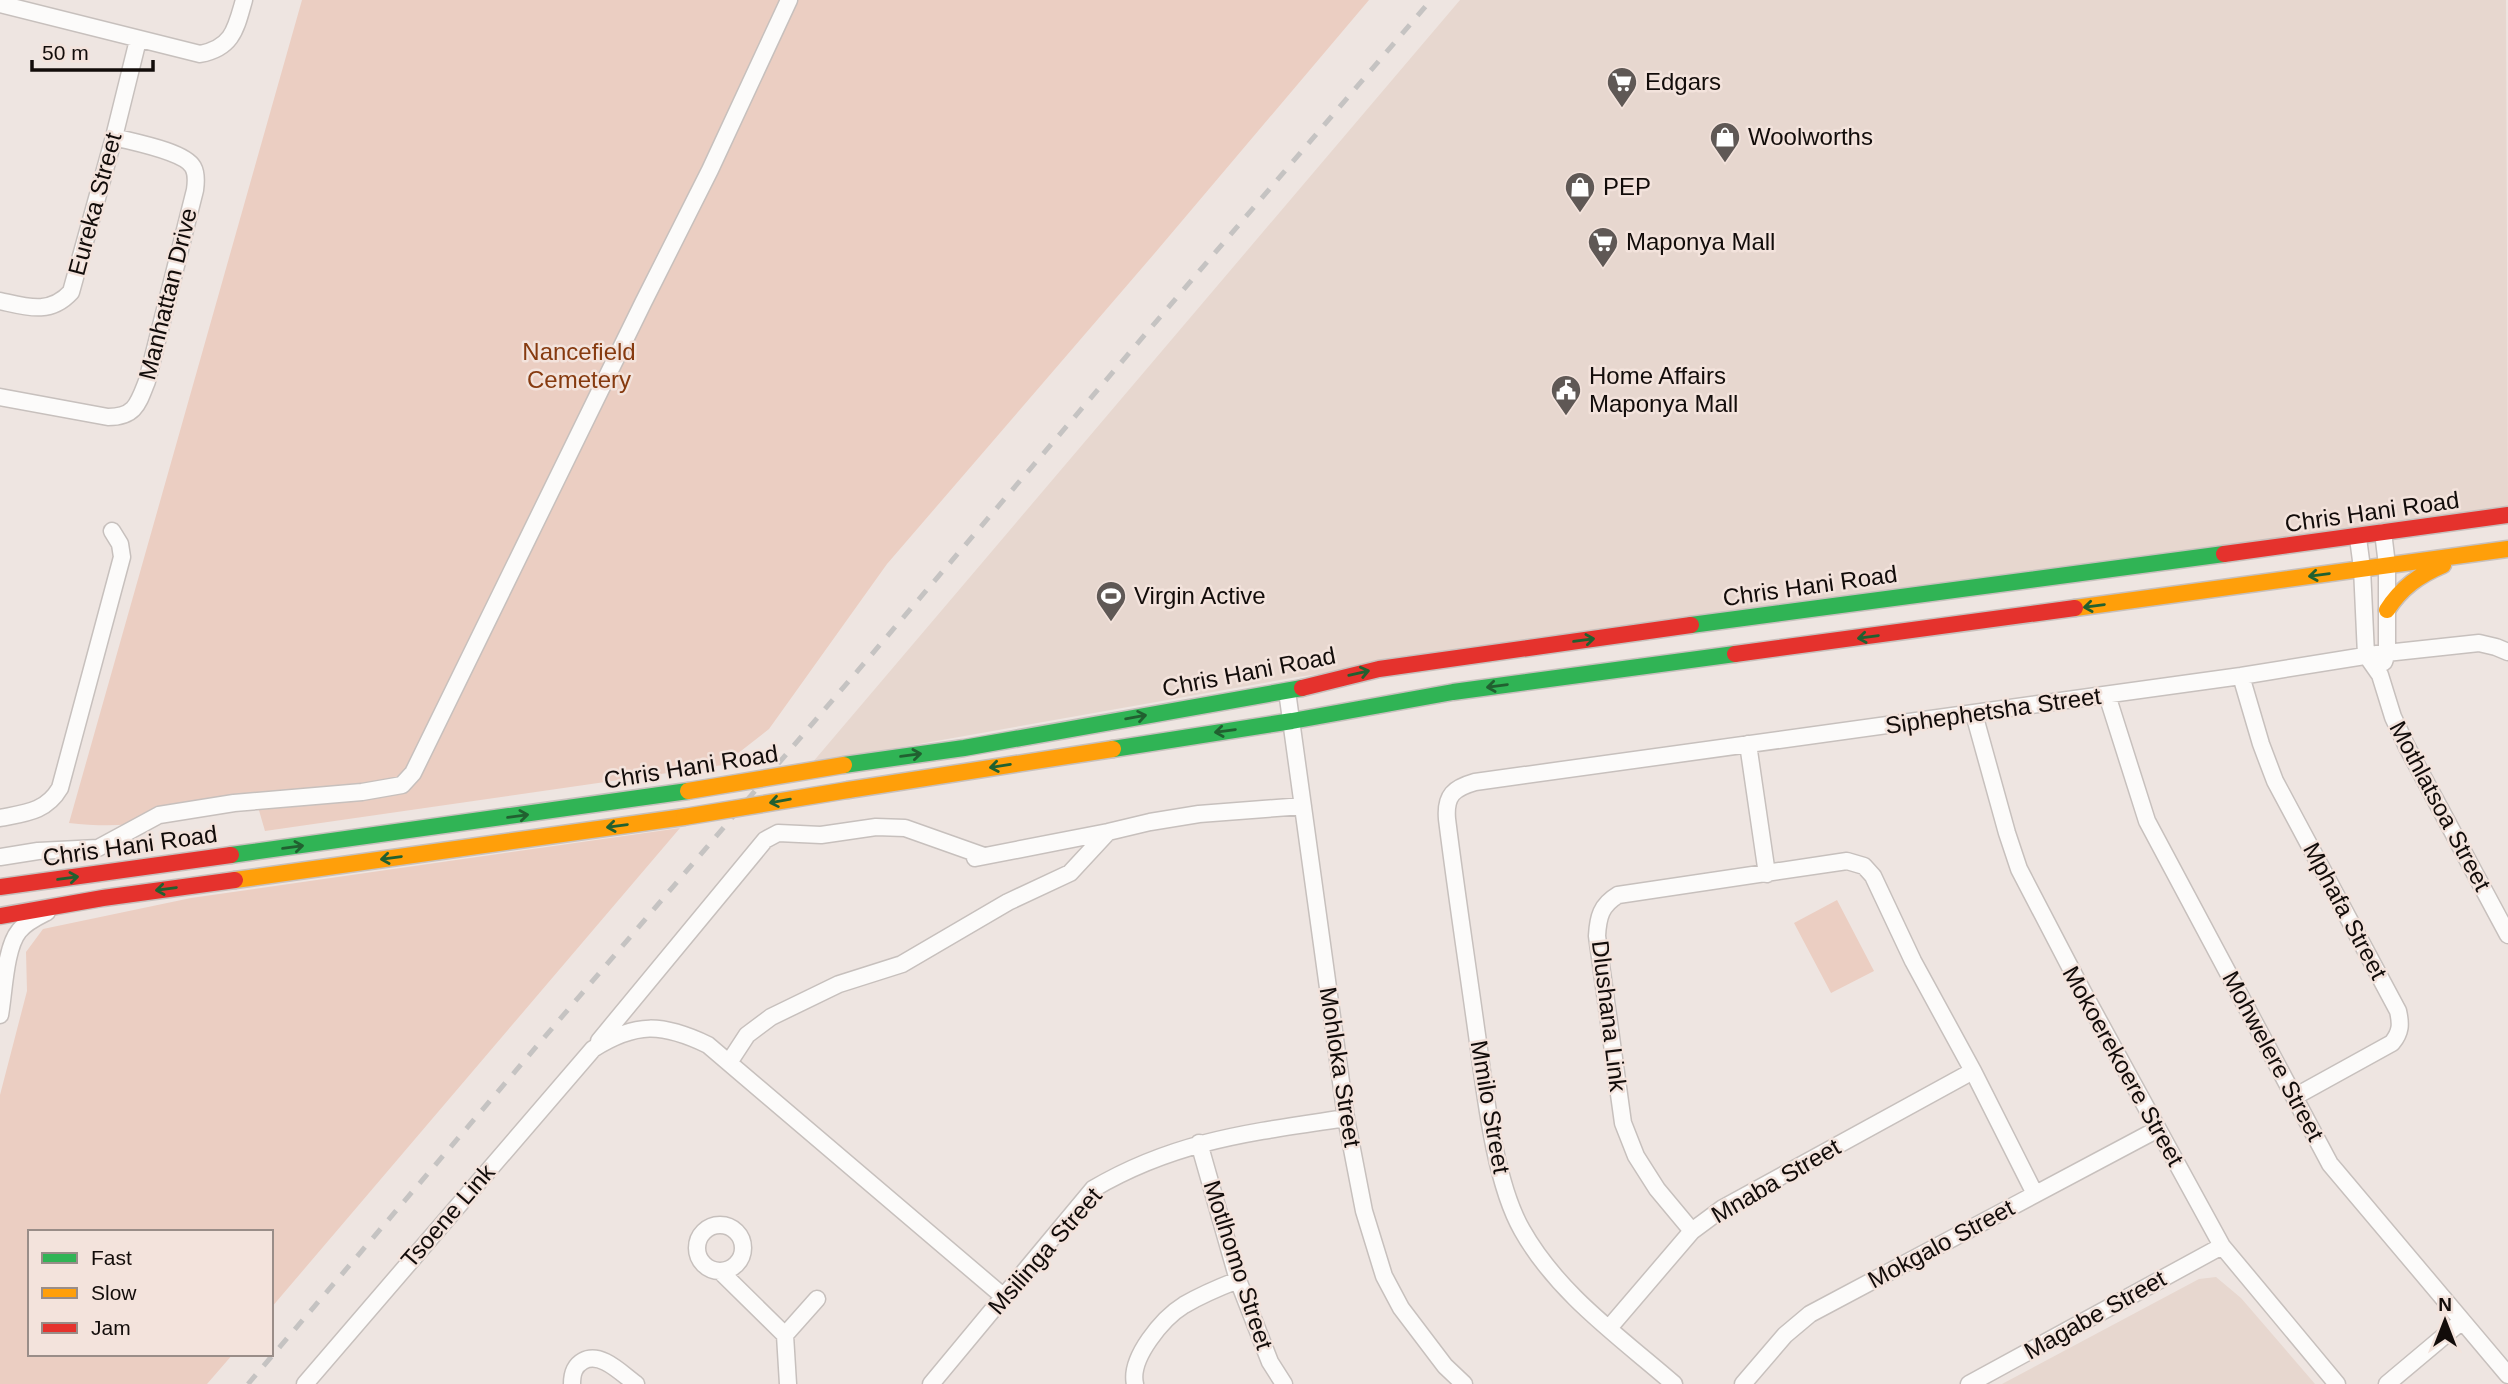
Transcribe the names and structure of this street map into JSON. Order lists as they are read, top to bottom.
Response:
{
  "streets": {
    "main road": ["Chris Hani Road"],
    "street": [
      "Eureka Street",
      "Manhattan Drive",
      "Siphephetsha Street",
      "Mothlatsoa Street",
      "Mphafa Street",
      "Dlushana Link",
      "Mohwelere Street",
      "Mokoerekoere Street",
      "Mohloka Street",
      "Mmilo Street",
      "Mnaba Street",
      "Tsoene Link",
      "Mokgalo Street",
      "Msilinga Street",
      "Motlhomo Street",
      "Magabe Street"
    ]
  },
  "crossings": [
    ["Eureka Street", "Manhattan Drive"],
    ["Chris Hani Road", "Mohloka Street"],
    ["Siphephetsha Street", "Mothlatsoa Street"],
    ["Siphephetsha Street", "Mphafa Street"],
    ["Siphephetsha Street", "Mohwelere Street"],
    ["Siphephetsha Street", "Mokoerekoere Street"],
    ["Siphephetsha Street", "Mmilo Street"],
    ["Mphafa Street", "Mohwelere Street"],
    ["Dlushana Link", "Mnaba Street"],
    ["Dlushana Link", "Mokgalo Street"],
    ["Mokoerekoere Street", "Mokgalo Street"],
    ["Mokoerekoere Street", "Magabe Street"],
    ["Mohloka Street", "Msilinga Street"],
    ["Mmilo Street", "Mnaba Street"],
    ["Msilinga Street", "Motlhomo Street"]
  ],
  "parks": ["Nancefield Cemetery"],
  "places": {
    "supermarket": ["Edgars", "Maponya Mall"],
    "shop": ["Woolworths", "PEP"],
    "public building": ["Home Affairs Maponya Mall"],
    "sports": ["Virgin Active"]
  },
  "legend": ["Fast", "Slow", "Jam"],
  "scale_bar": "50 m",
  "north": "top"
}
